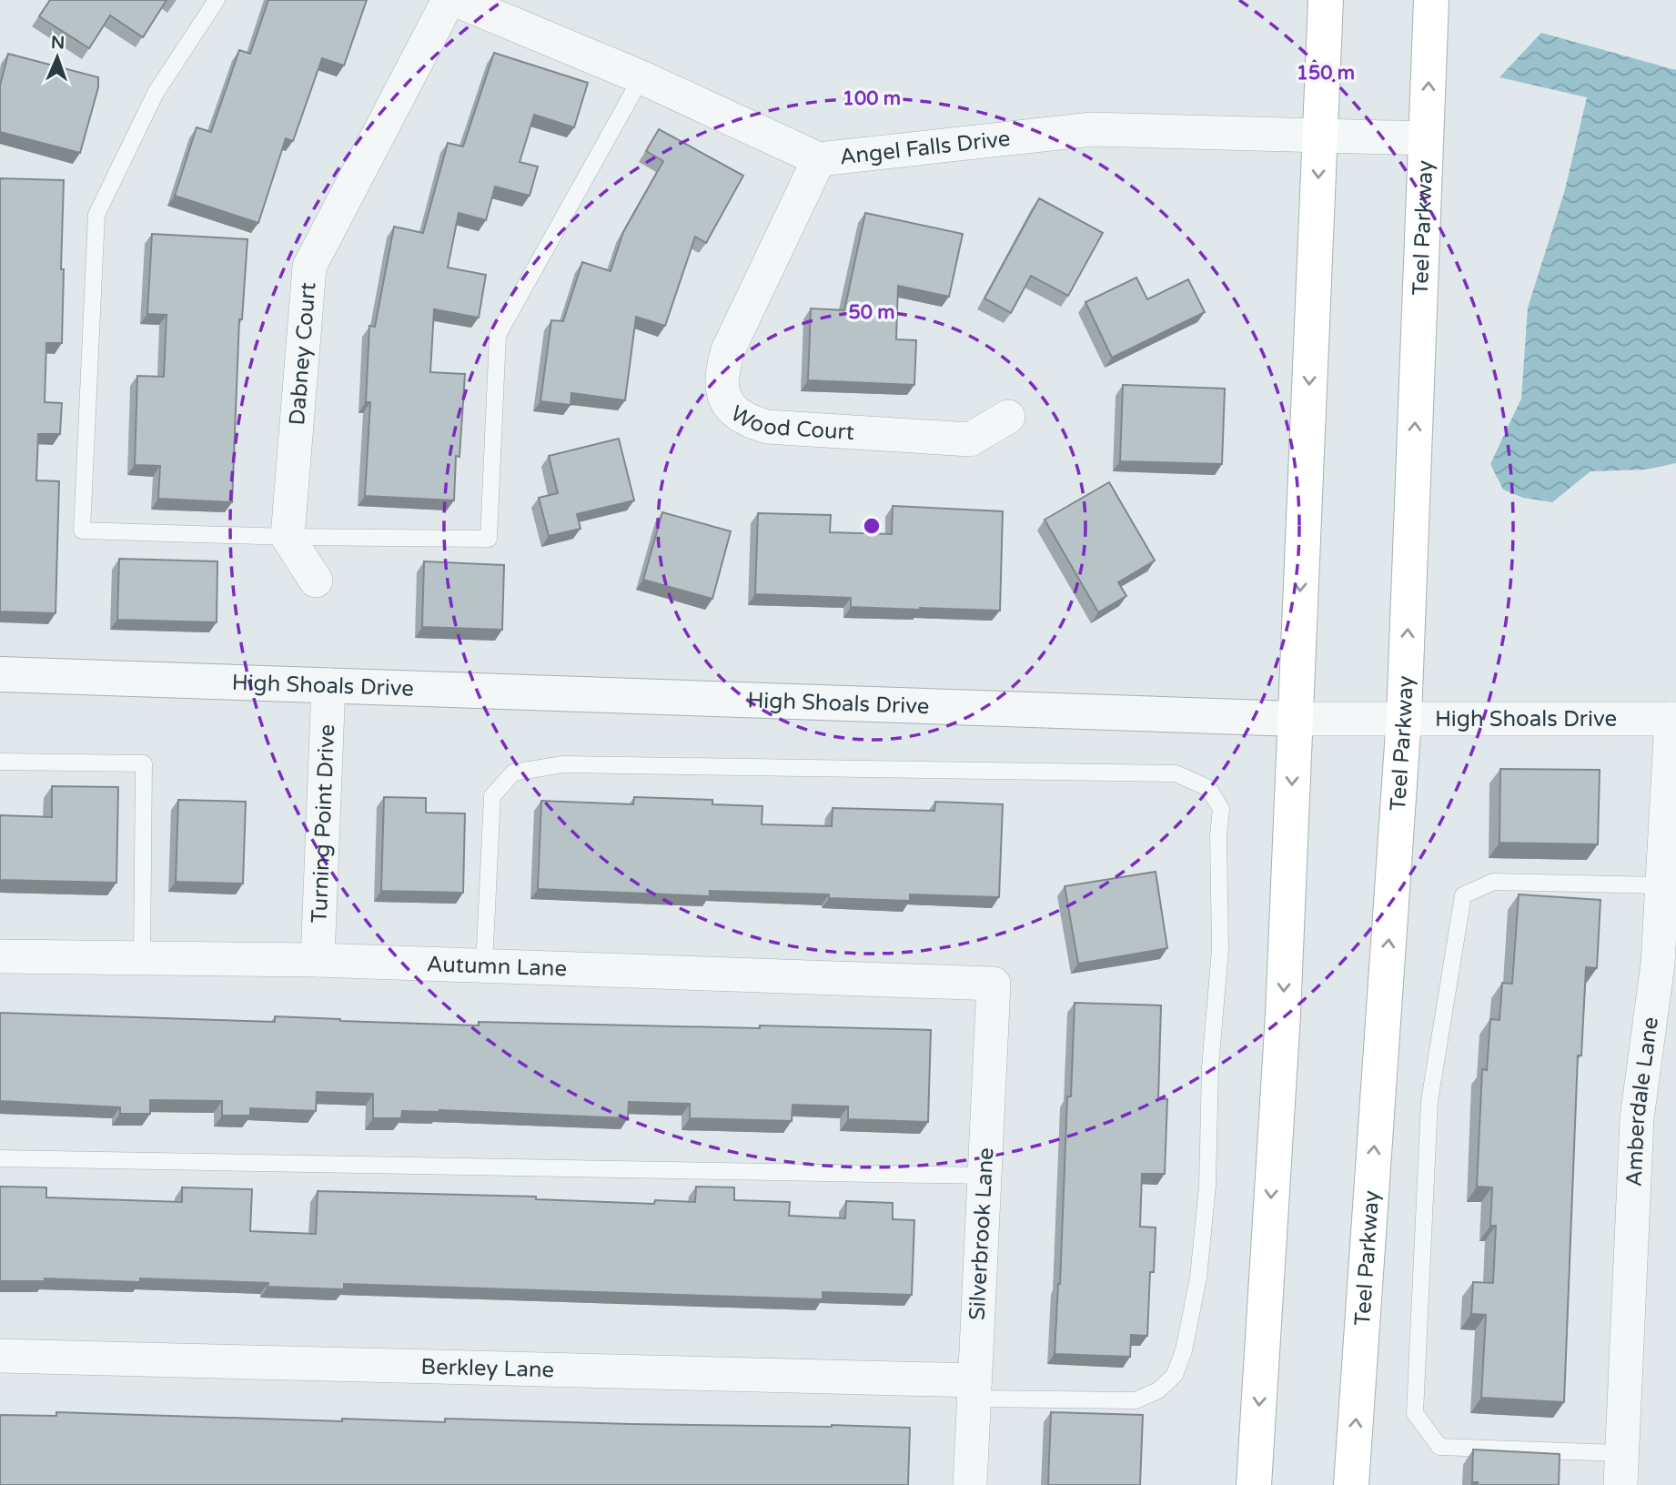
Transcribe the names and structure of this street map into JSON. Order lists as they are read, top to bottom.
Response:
{
  "streets": {
    "main road": ["Teel Parkway"],
    "street": [
      "Angel Falls Drive",
      "Dabney Court",
      "Wood Court",
      "High Shoals Drive",
      "Turning Point Drive",
      "Autumn Lane",
      "Amberdale Lane",
      "Silverbrook Lane",
      "Berkley Lane"
    ]
  },
  "crossings": [
    ["Angel Falls Drive", "Teel Parkway"],
    ["Angel Falls Drive", "Wood Court"],
    ["Teel Parkway", "High Shoals Drive"],
    ["High Shoals Drive", "Turning Point Drive"],
    ["High Shoals Drive", "Amberdale Lane"],
    ["Turning Point Drive", "Autumn Lane"],
    ["Autumn Lane", "Silverbrook Lane"],
    ["Silverbrook Lane", "Berkley Lane"]
  ],
  "north": "top",
  "rings": ["150 m", "100 m", "50 m"]
}
